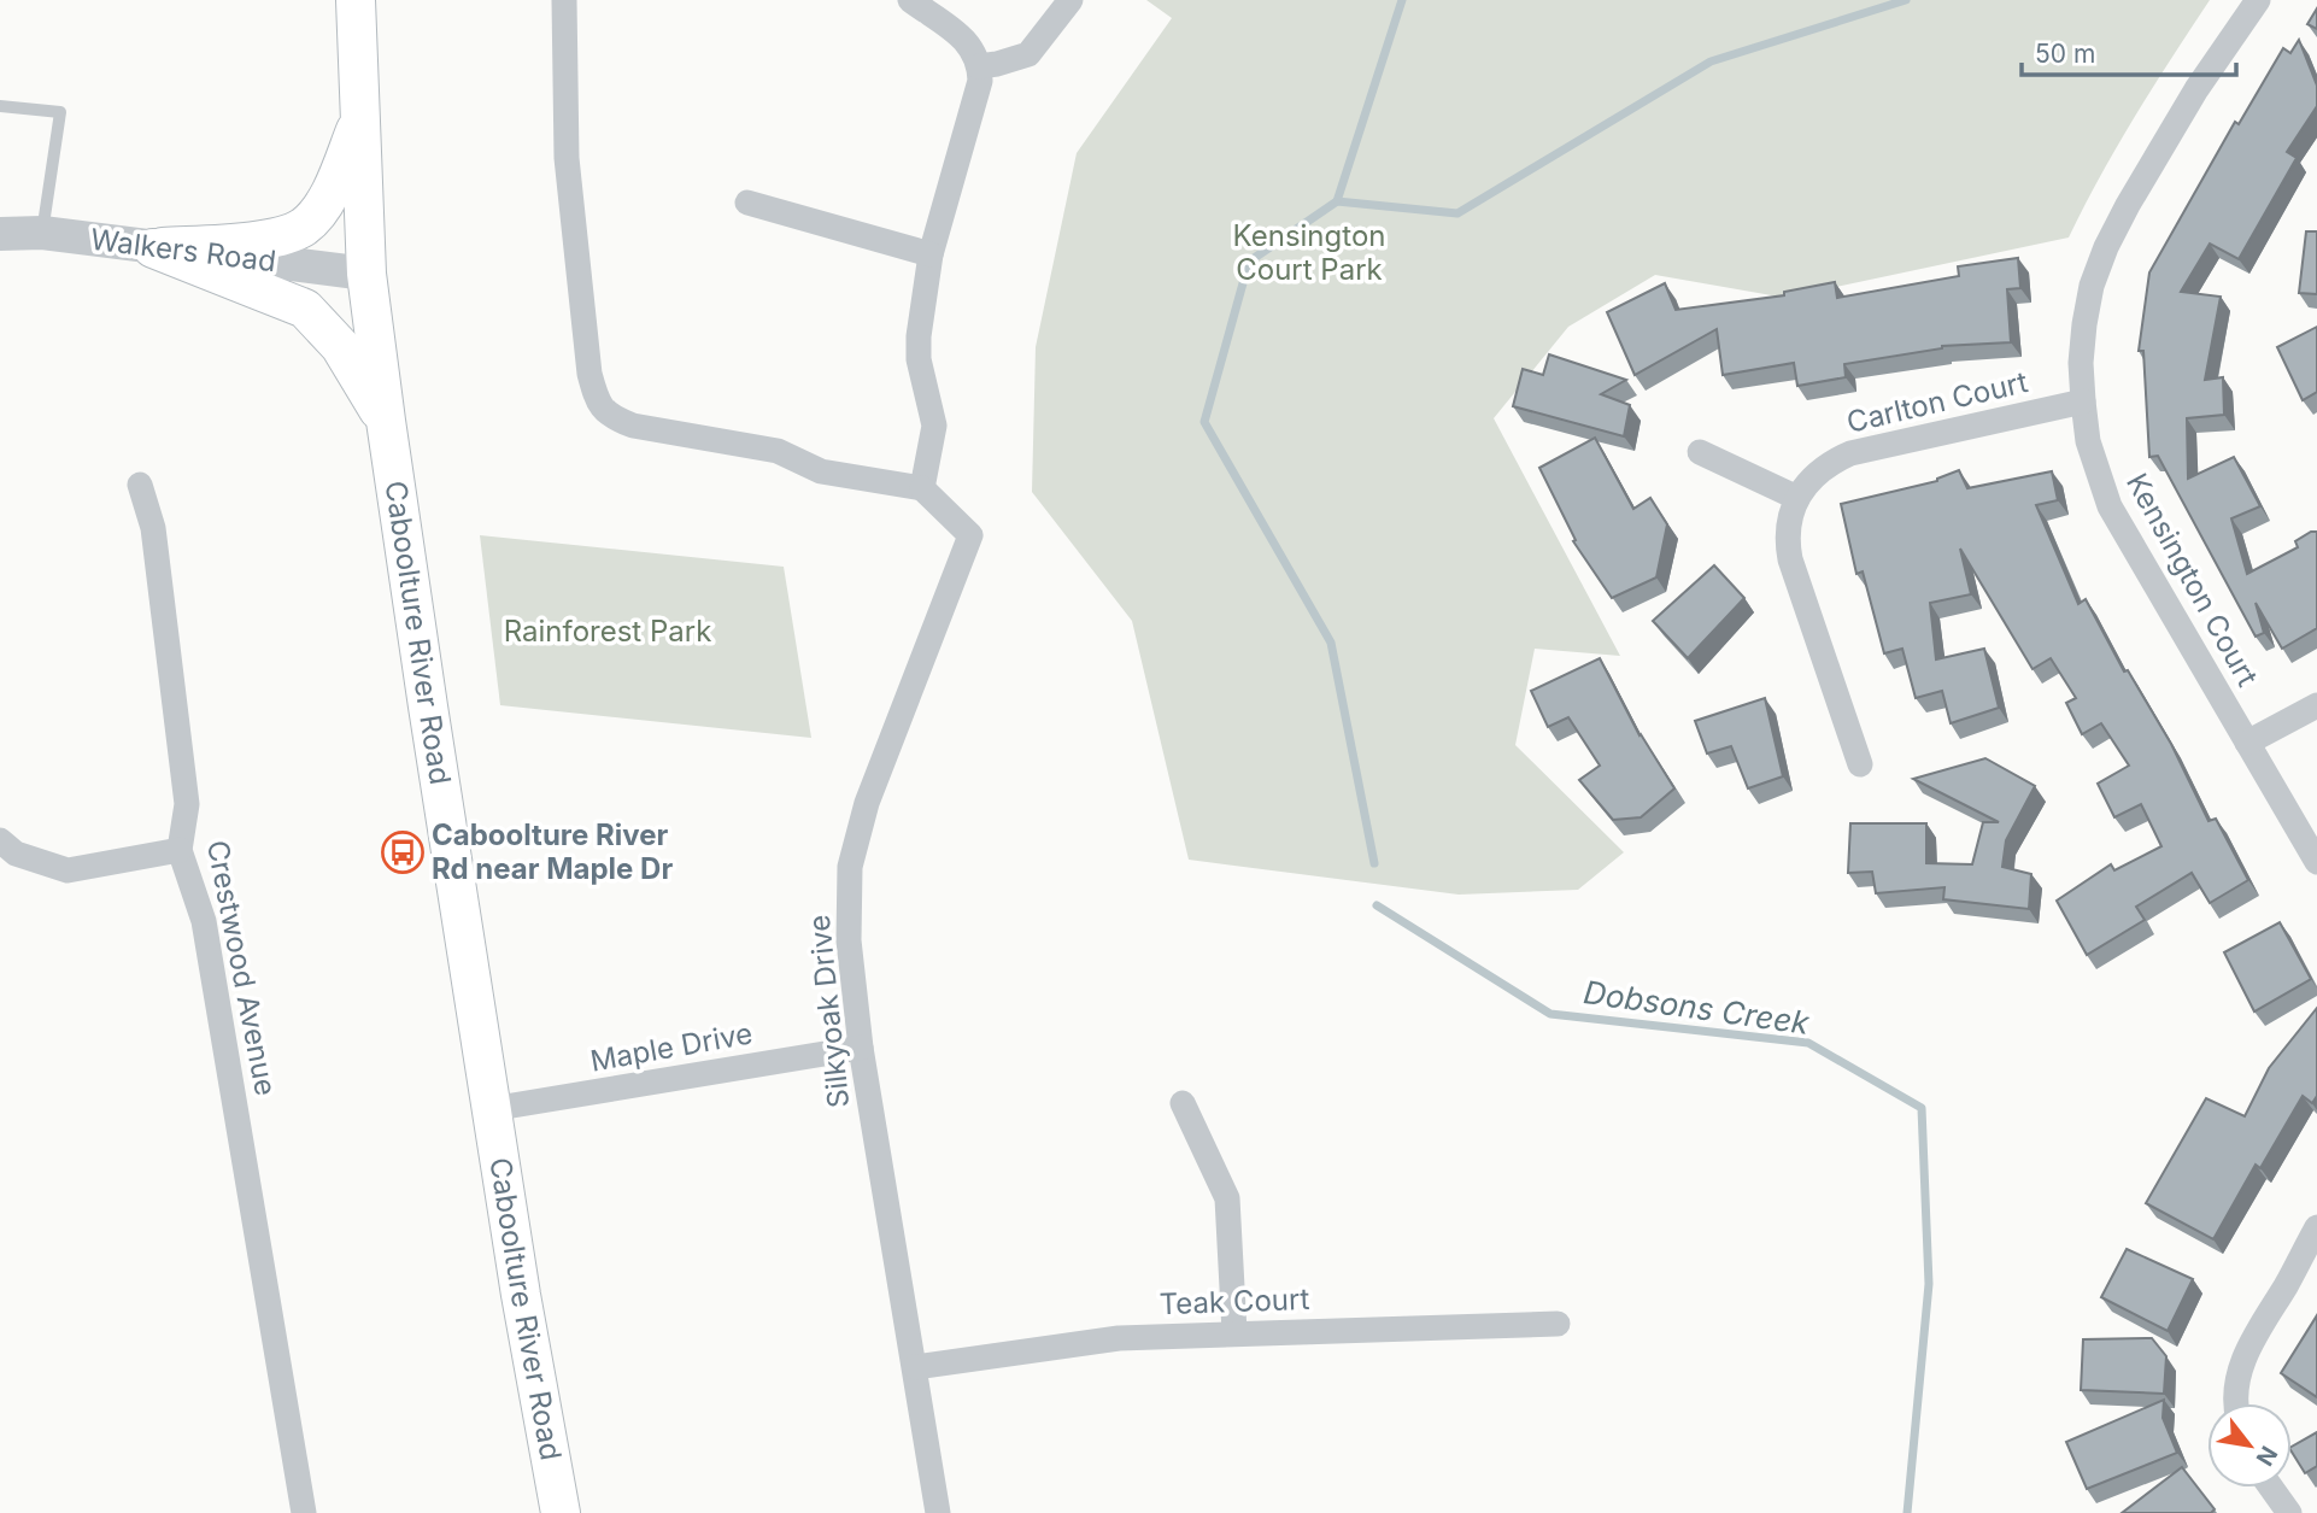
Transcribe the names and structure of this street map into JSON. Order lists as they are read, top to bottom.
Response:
{
  "streets": {
    "main road": ["Caboolture River Road"],
    "street": [
      "Walkers Road",
      "Carlton Court",
      "Kensington Court",
      "Crestwood Avenue",
      "Silkyoak Drive",
      "Maple Drive",
      "Teak Court"
    ]
  },
  "crossings": [
    ["Walkers Road", "Caboolture River Road"],
    ["Carlton Court", "Kensington Court"],
    ["Caboolture River Road", "Maple Drive"],
    ["Silkyoak Drive", "Maple Drive"],
    ["Silkyoak Drive", "Teak Court"]
  ],
  "water": ["Dobsons Creek"],
  "parks": ["Kensington Court Park", "Rainforest Park"],
  "places": {
    "bus stop": ["Caboolture River Rd near Maple Dr"]
  },
  "scale_bar": "50 m",
  "north": "bottom right"
}
